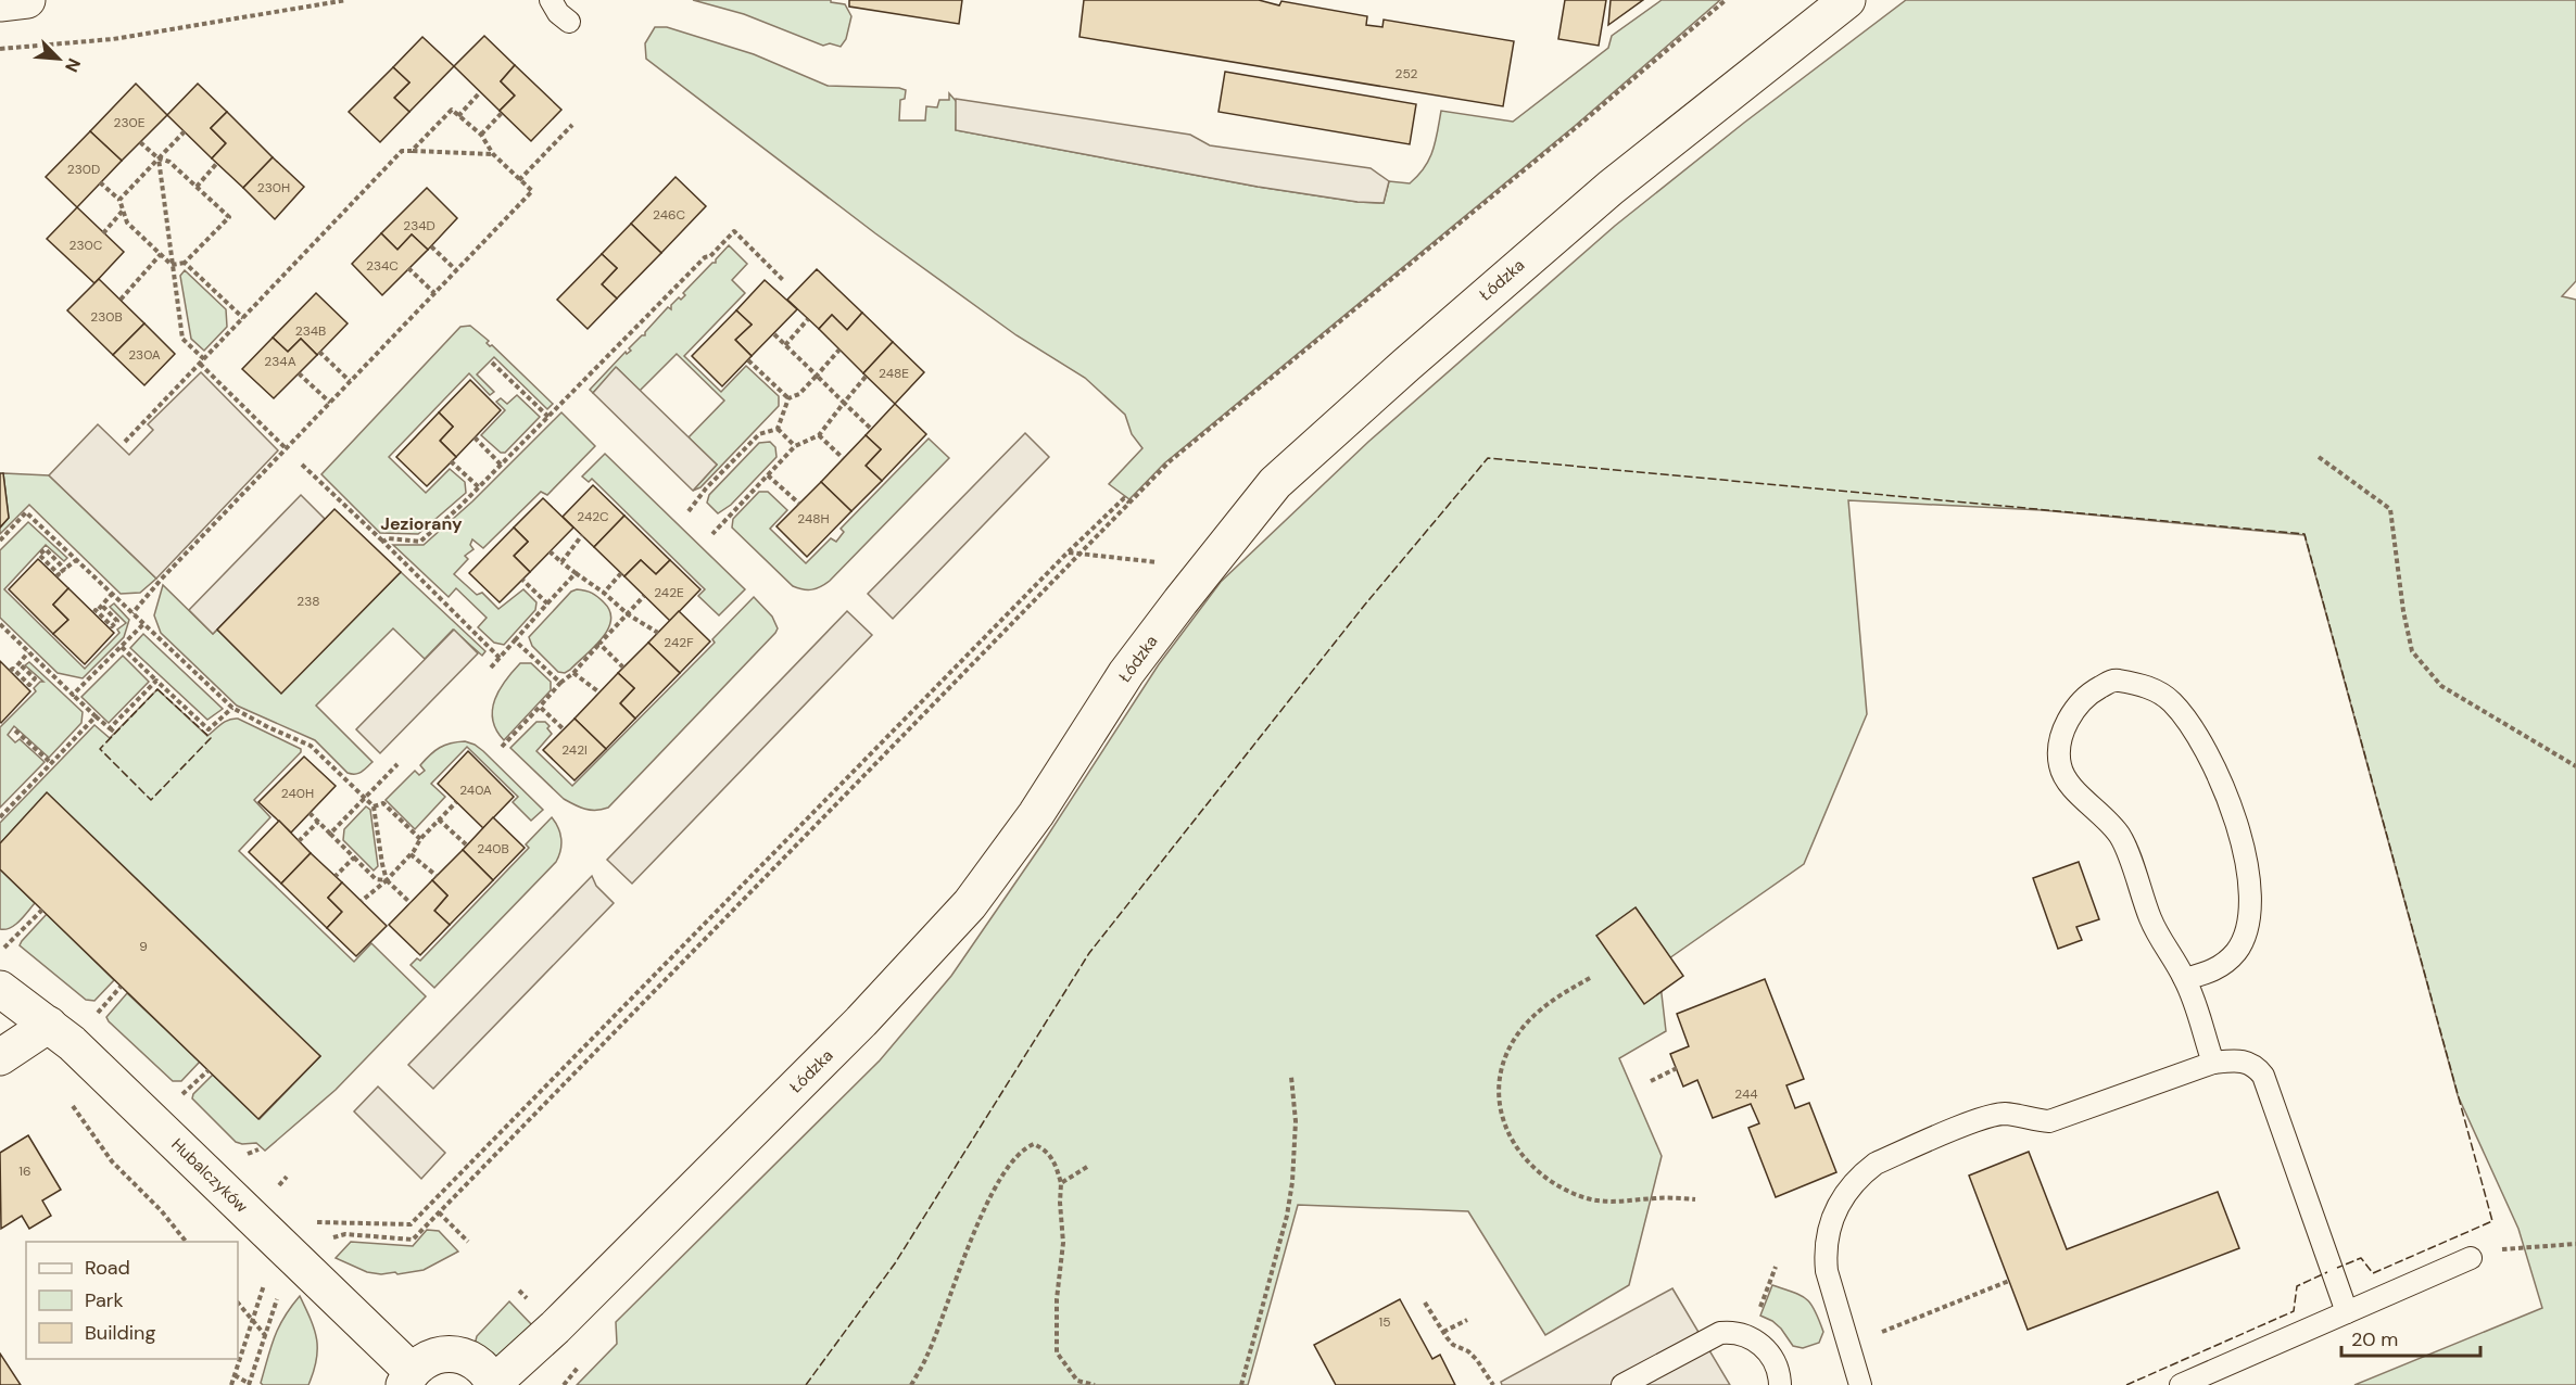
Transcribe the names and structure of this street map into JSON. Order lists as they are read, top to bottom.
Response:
{
  "streets": {
    "main road": ["Łódzka", "Hubalczyków"]
  },
  "districts": ["Jeziorany"],
  "house_numbers": [
    "252",
    "230E",
    "230D",
    "230H",
    "246C",
    "234D",
    "230C",
    "234C",
    "230B",
    "234B",
    "230A",
    "234A",
    "248E",
    "242C",
    "248H",
    "242E",
    "238",
    "242F",
    "242I",
    "240A",
    "240H",
    "240B",
    "9",
    "244",
    "16",
    "15"
  ],
  "legend": ["Road", "Park", "Building"],
  "scale_bar": "20 m",
  "north": "bottom right"
}
